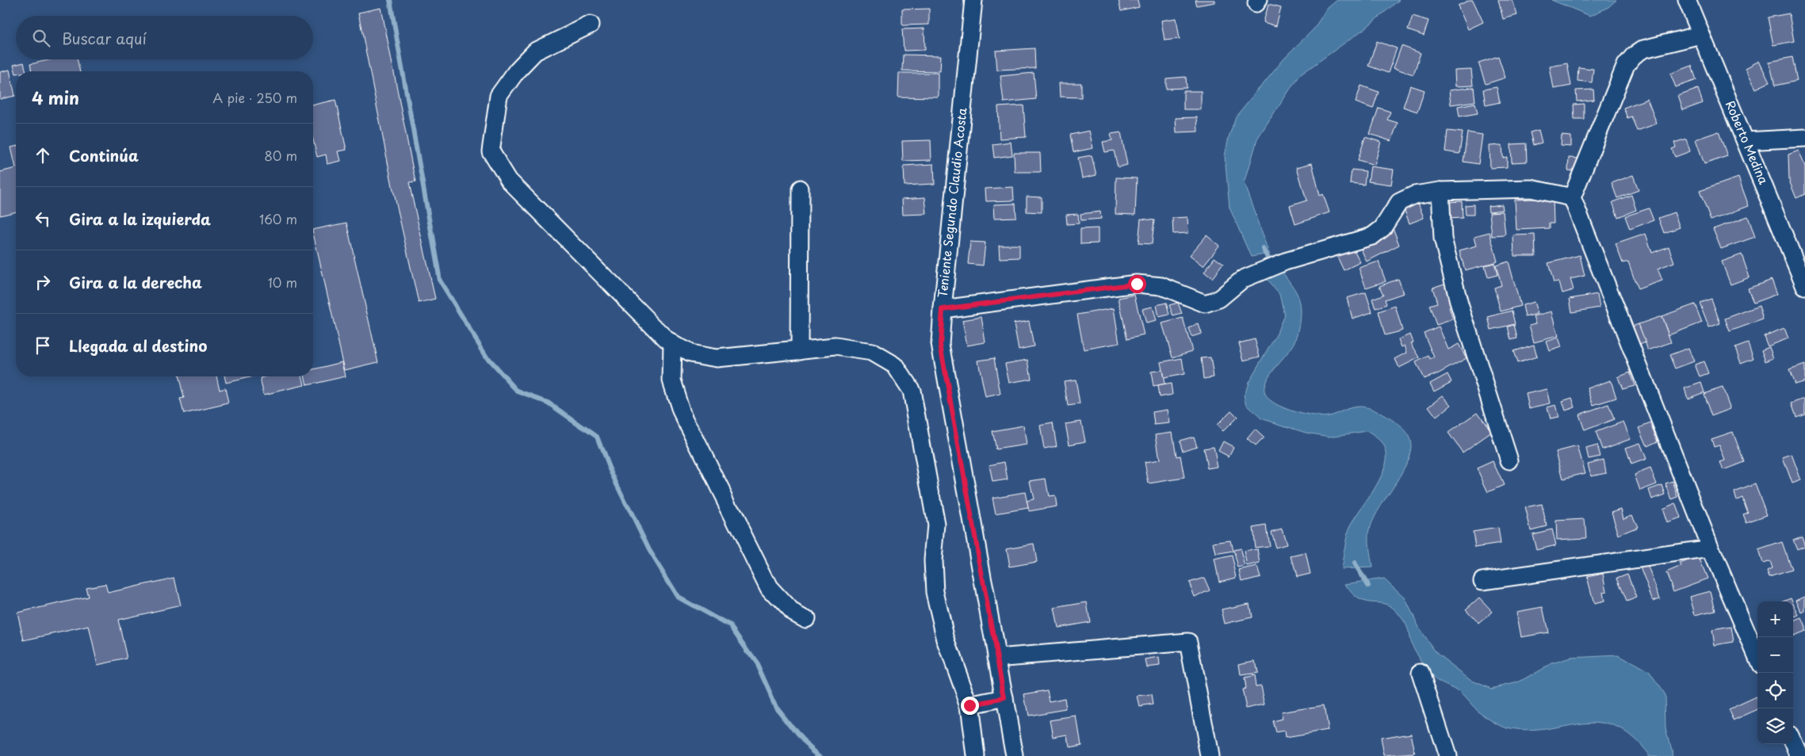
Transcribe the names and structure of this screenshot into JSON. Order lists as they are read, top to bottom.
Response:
{
  "streets": {
    "street": ["Roberto Medina", "Teniente Segundo Claudio Acosta"]
  },
  "page": {
    "search": "Buscar aquí",
    "heading": ["4 min", "A pie · 250 m"],
    "list": [
      ["Continúa", "80 m"],
      ["Gira a la izquierda", "160 m"],
      ["Gira a la derecha", "10 m"],
      "Llegada al destino"
    ],
    "map_buttons": ["+", "−"]
  }
}
